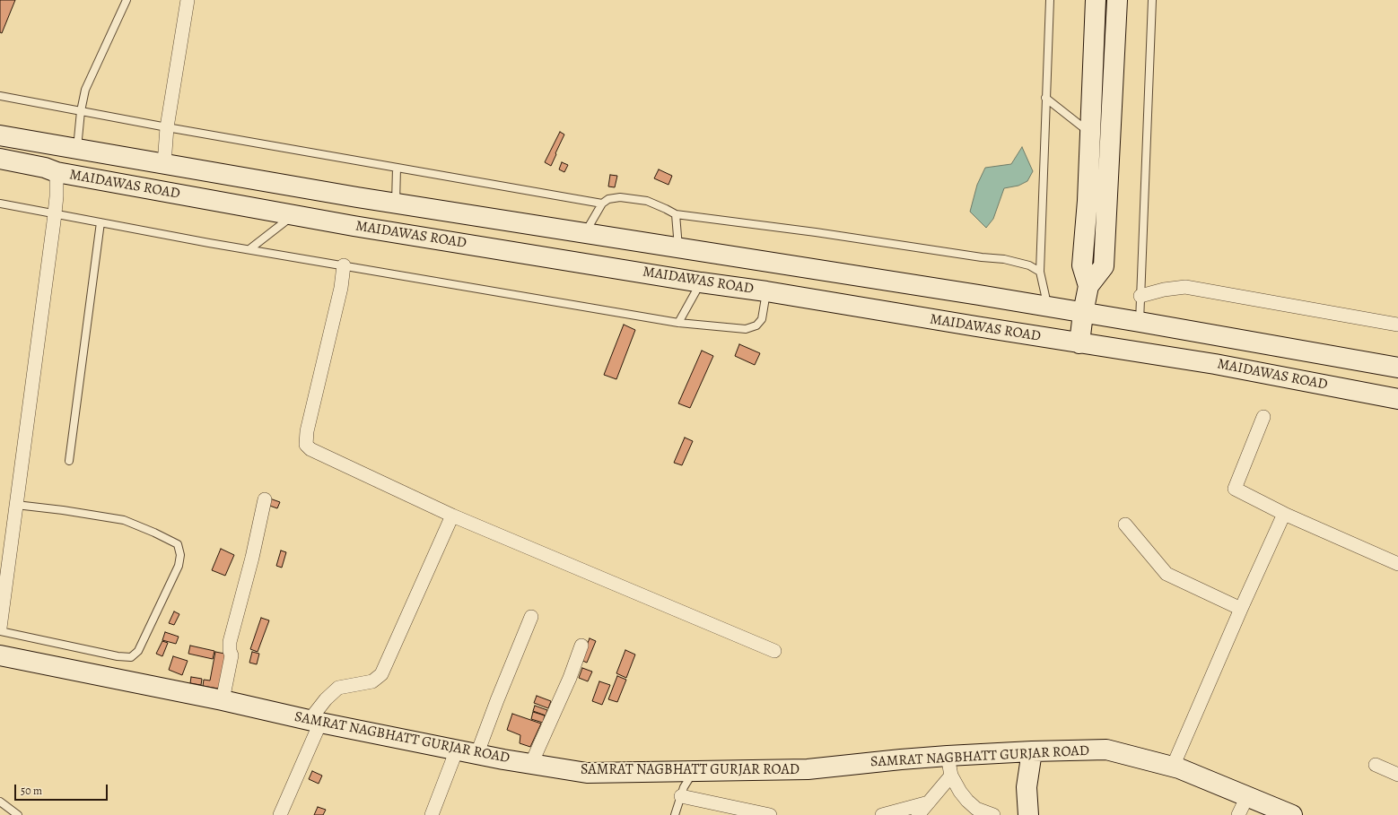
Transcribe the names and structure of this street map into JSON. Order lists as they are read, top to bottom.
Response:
{
  "streets": {
    "street": ["MAIDAWAS ROAD", "SAMRAT NAGBHATT GURJAR ROAD"]
  },
  "scale_bar": "50 m"
}
